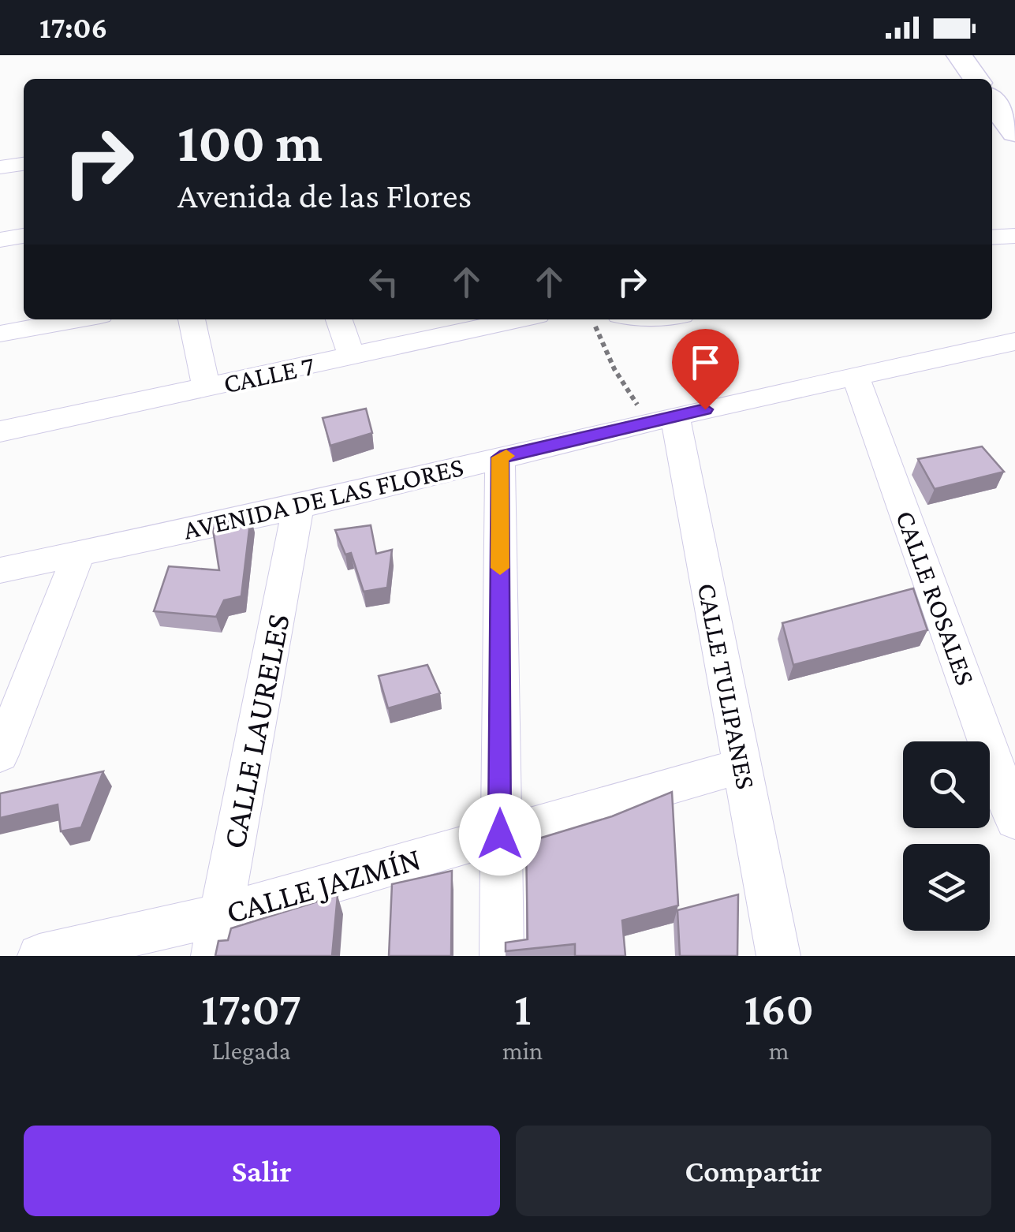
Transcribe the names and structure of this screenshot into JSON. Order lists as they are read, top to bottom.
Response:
{
  "streets": {
    "street": [
      "CALLE 7",
      "AVENIDA DE LAS FLORES",
      "CALLE ROSALES",
      "CALLE TULIPANES",
      "CALLE LAURELES",
      "CALLE JAZMÍN"
    ]
  },
  "crossings": [
    ["AVENIDA DE LAS FLORES", "CALLE ROSALES"],
    ["AVENIDA DE LAS FLORES", "CALLE TULIPANES"],
    ["AVENIDA DE LAS FLORES", "CALLE LAURELES"],
    ["CALLE TULIPANES", "CALLE JAZMÍN"],
    ["CALLE LAURELES", "CALLE JAZMÍN"]
  ],
  "page": {
    "status": "17:06",
    "turn": ["100 m", "Avenida de las Flores"],
    "eta": [
      "17:07",
      "Llegada",
      "1",
      "min",
      "160",
      "m"
    ],
    "buttons": ["Salir", "Compartir"]
  }
}
